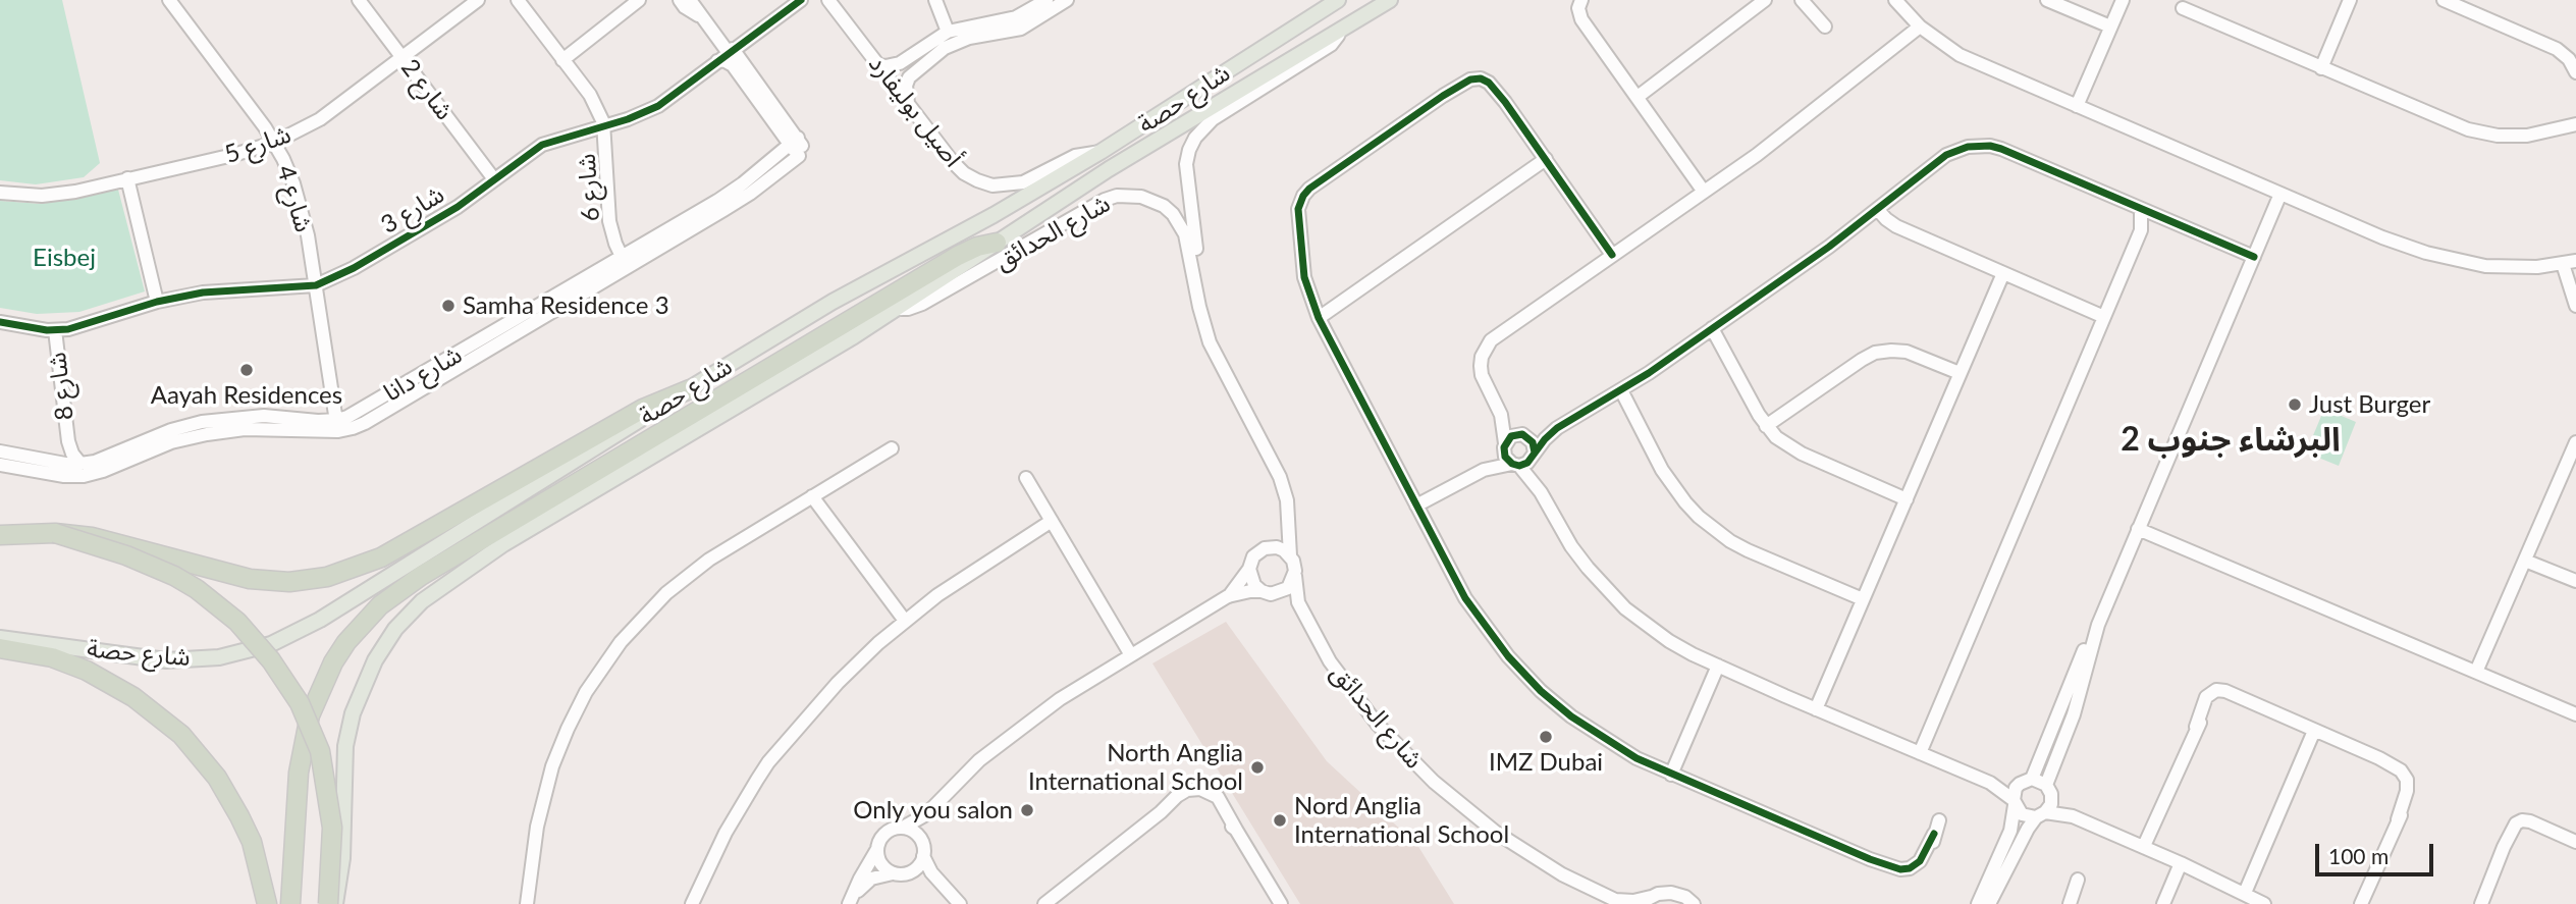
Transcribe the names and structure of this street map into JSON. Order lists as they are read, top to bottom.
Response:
{
  "streets": {
    "main road": ["شارع حصة"],
    "street": [
      "شارع 2",
      "أصيل بوليفارد",
      "شارع 5",
      "شارع 6",
      "شارع 4",
      "شارع 3",
      "شارع الحدائق",
      "شارع دانا",
      "شارع 8"
    ]
  },
  "crossings": [
    ["شارع 2", "شارع 5"],
    ["شارع 2", "شارع 3"],
    ["شارع حصة", "أصيل بوليفارد"],
    ["شارع حصة", "شارع الحدائق"],
    ["شارع 5", "شارع 4"],
    ["شارع 6", "شارع 3"],
    ["شارع 6", "شارع دانا"],
    ["شارع 4", "شارع 3"],
    ["شارع 4", "شارع دانا"],
    ["شارع 3", "شارع 8"],
    ["شارع دانا", "شارع 8"]
  ],
  "districts": ["البرشاء جنوب 2"],
  "parks": ["Eisbej"],
  "places": [
    "Samha Residence 3",
    "Aayah Residences",
    "Just Burger",
    "IMZ Dubai",
    "North Anglia International School",
    "Only you salon",
    "Nord Anglia International School"
  ],
  "scale_bar": "100 m"
}
